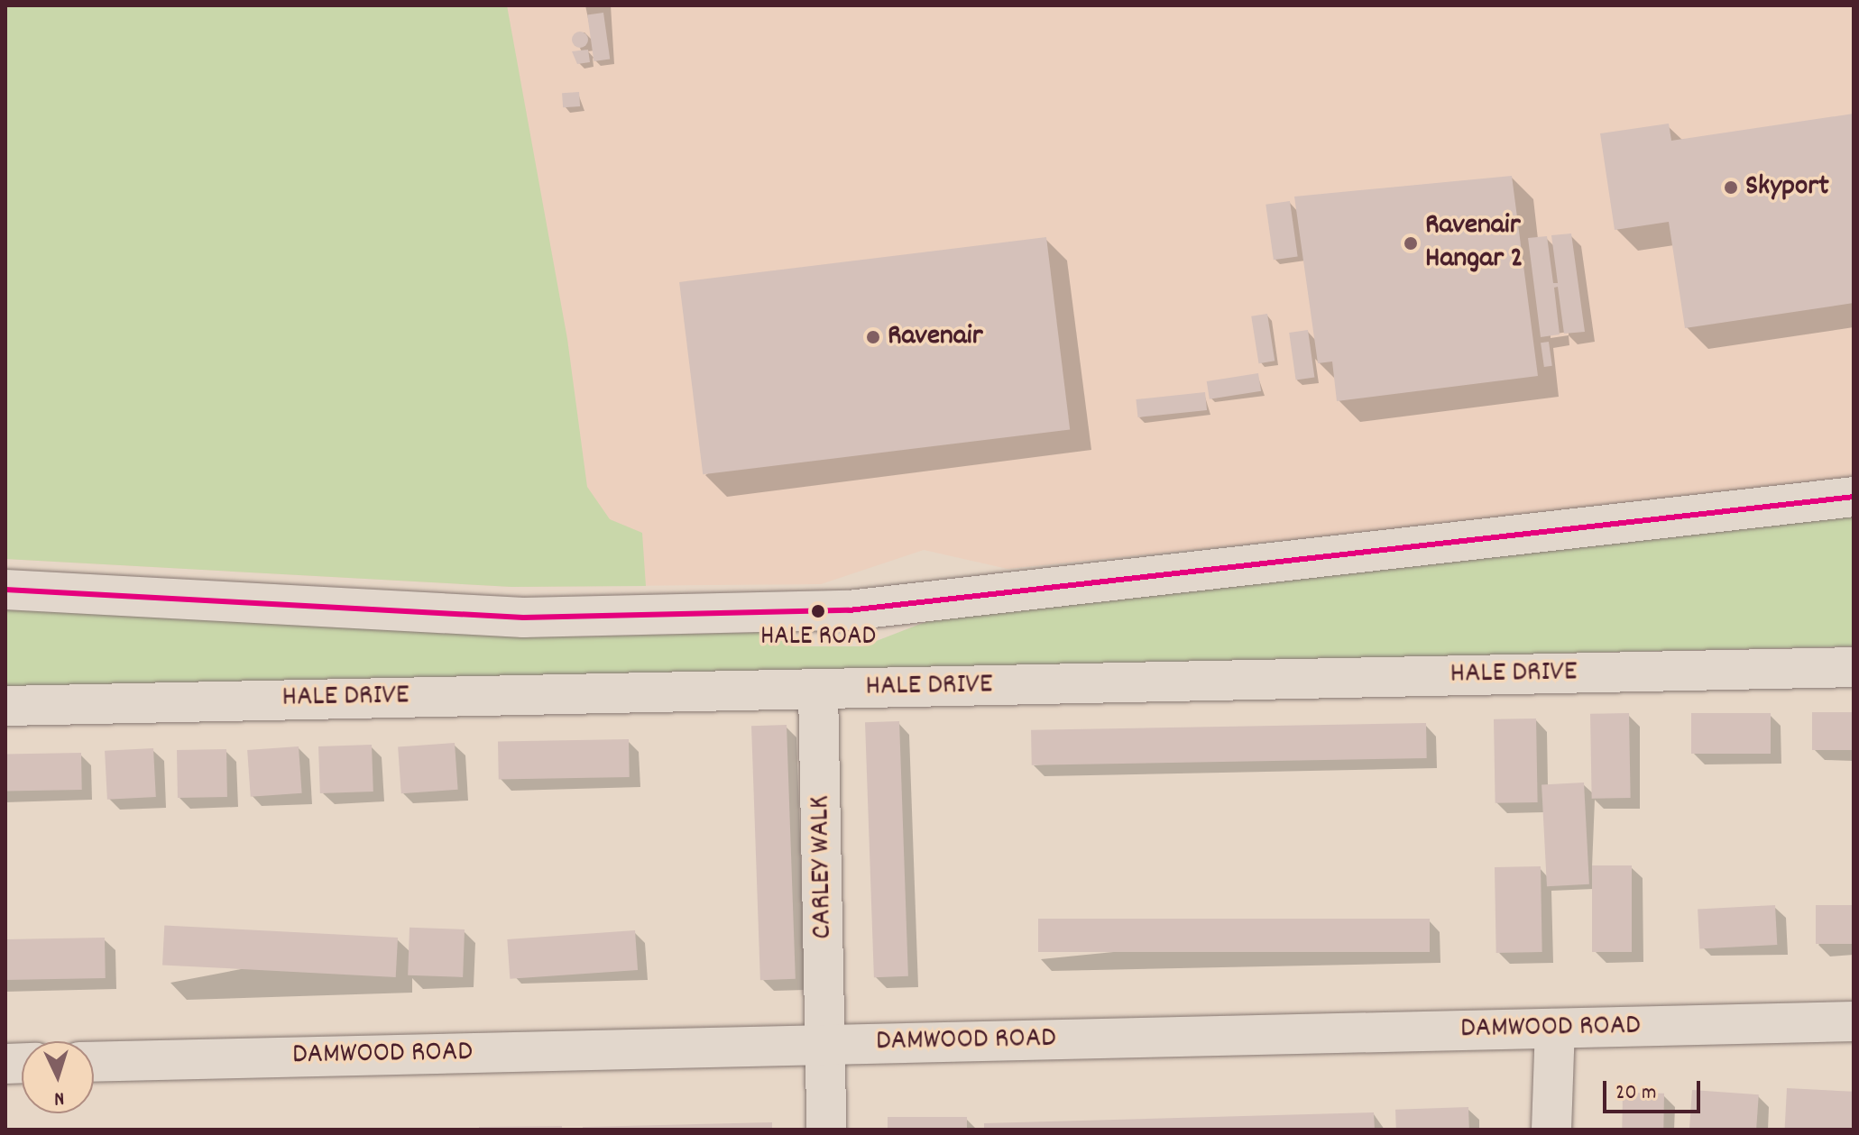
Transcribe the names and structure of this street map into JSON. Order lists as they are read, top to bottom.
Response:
{
  "streets": {
    "street": ["HALE DRIVE", "CARLEY WALK", "DAMWOOD ROAD"]
  },
  "crossings": [
    ["HALE DRIVE", "CARLEY WALK"],
    ["CARLEY WALK", "DAMWOOD ROAD"]
  ],
  "places": [
    "Skyport",
    "Ravenair Hangar 2",
    "Ravenair",
    "HALE ROAD"
  ],
  "scale_bar": "20 m",
  "north": "bottom"
}
